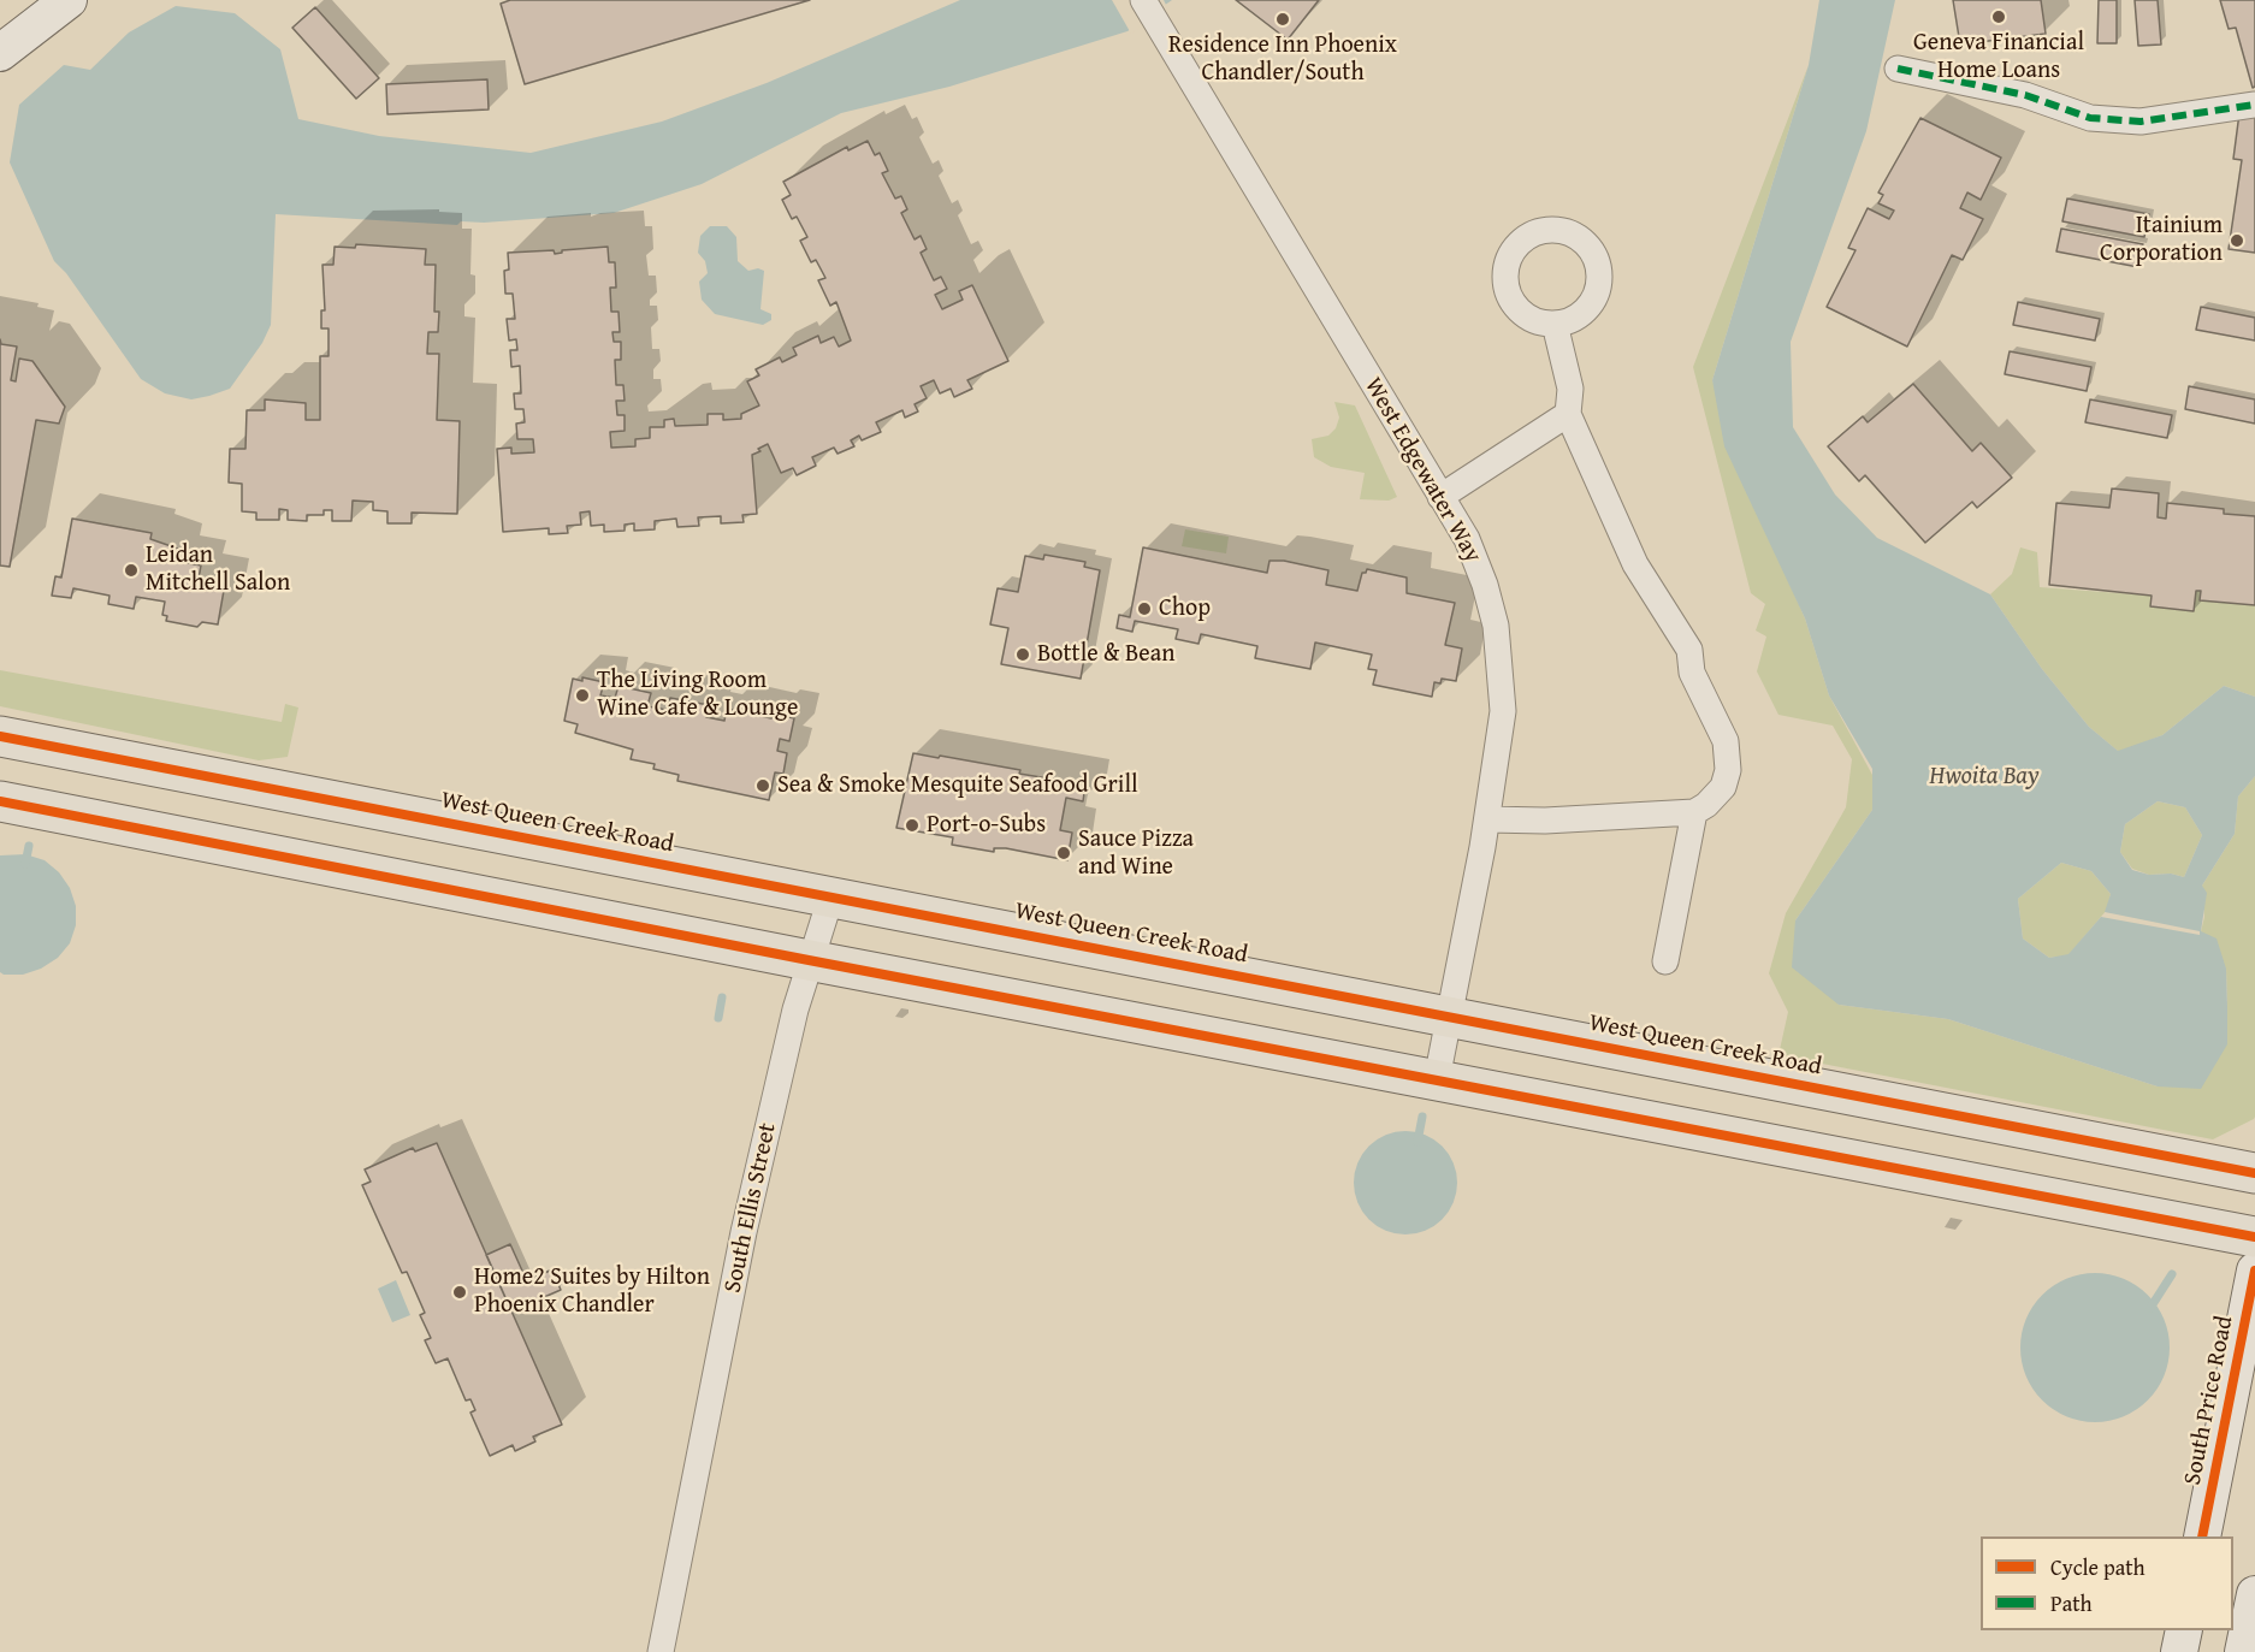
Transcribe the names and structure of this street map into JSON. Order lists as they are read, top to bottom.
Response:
{
  "streets": {
    "main road": ["West Queen Creek Road", "South Price Road"],
    "street": ["West Edgewater Way", "South Ellis Street"]
  },
  "crossings": [
    ["West Edgewater Way", "West Queen Creek Road"],
    ["West Queen Creek Road", "South Ellis Street"]
  ],
  "water": ["Hwoita Bay"],
  "places": [
    "Geneva Financial Home Loans",
    "Residence Inn Phoenix Chandler/South",
    "Itainium Corporation",
    "Leidan Mitchell Salon",
    "Chop",
    "Bottle & Bean",
    "The Living Room Wine Cafe & Lounge",
    "Sea & Smoke Mesquite Seafood Grill",
    "Port-o-Subs",
    "Sauce Pizza and Wine",
    "Home2 Suites by Hilton Phoenix Chandler"
  ],
  "legend": ["Cycle path", "Path"]
}
